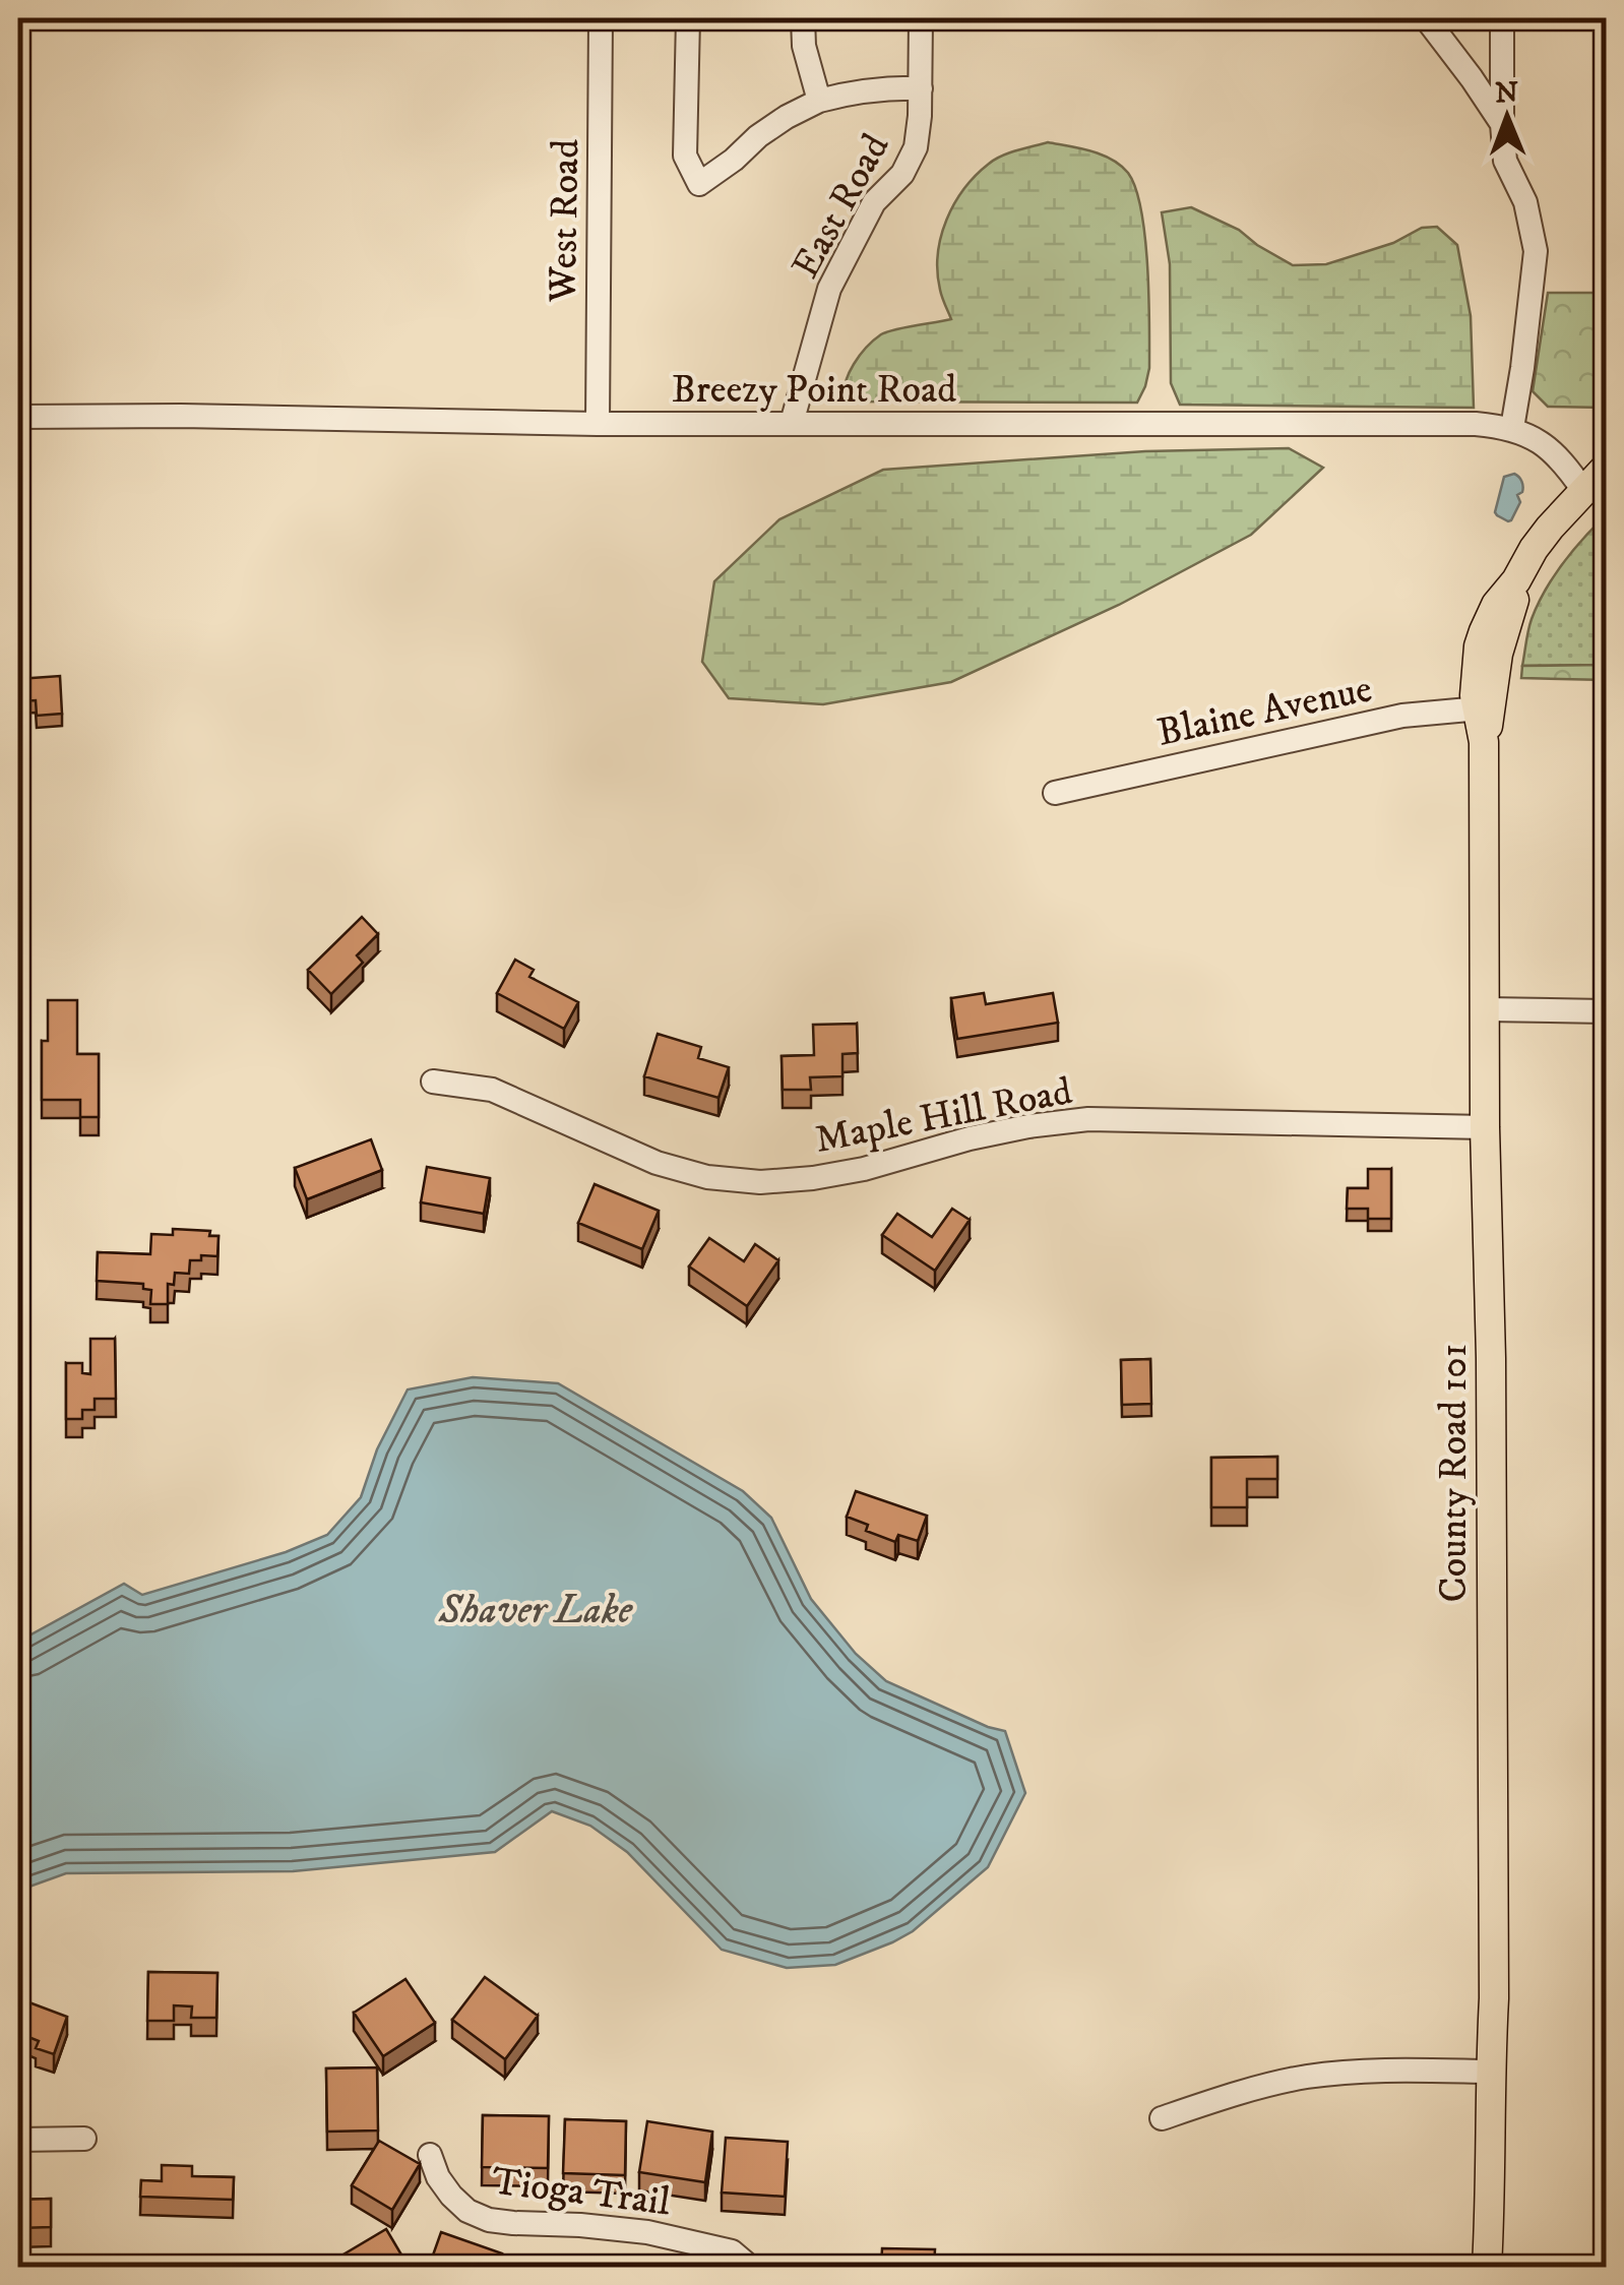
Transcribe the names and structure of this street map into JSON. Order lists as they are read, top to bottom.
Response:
{
  "streets": {
    "main road": ["County Road 101"],
    "street": [
      "East Road",
      "West Road",
      "Breezy Point Road",
      "Blaine Avenue",
      "Maple Hill Road",
      "Tioga Trail"
    ]
  },
  "crossings": [
    ["East Road", "Breezy Point Road"],
    ["West Road", "Breezy Point Road"],
    ["Breezy Point Road", "County Road 101"],
    ["Blaine Avenue", "County Road 101"],
    ["Maple Hill Road", "County Road 101"]
  ],
  "water": ["Shaver Lake"],
  "north": "top"
}
